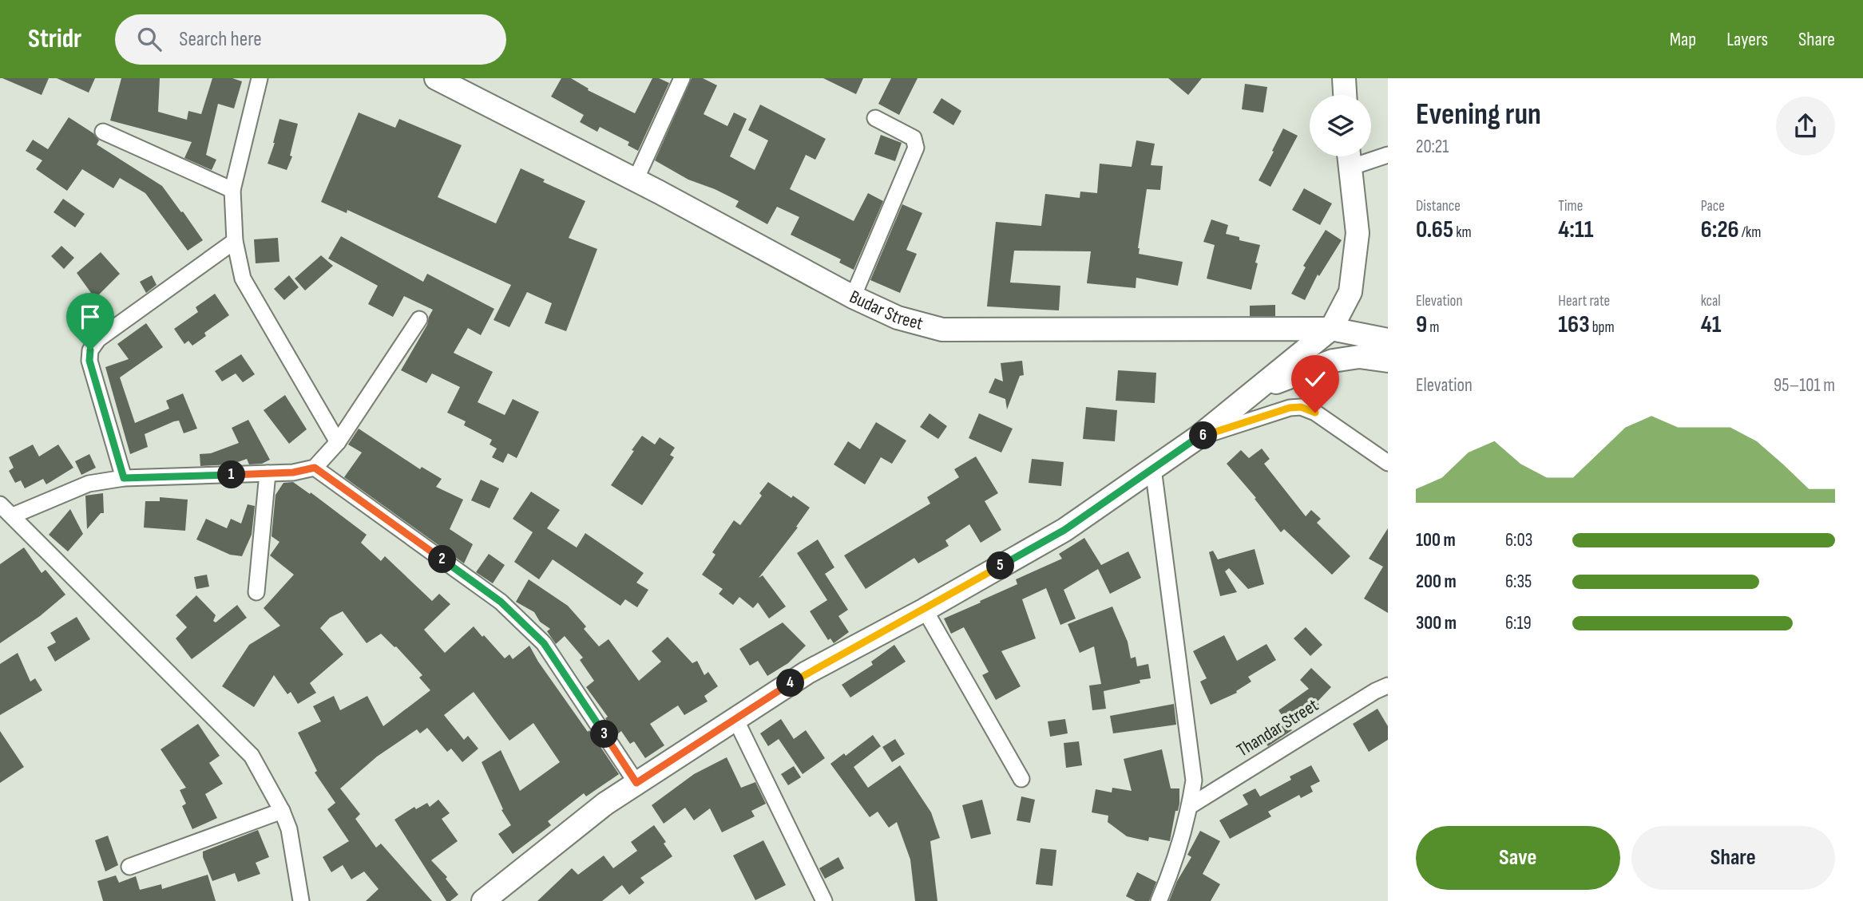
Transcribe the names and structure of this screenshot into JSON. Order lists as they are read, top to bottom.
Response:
{
  "streets": {
    "main road": ["Budar Street"],
    "street": ["Thandar Street"]
  },
  "page": {
    "header": "Stridr",
    "search": "Search here",
    "nav": ["Map", "Layers", "Share"],
    "heading": ["Evening run", "20:21"],
    "stats": [
      ["Distance", "0.65 km"],
      ["Time", "4:11"],
      ["Pace", "6:26 /km"],
      ["Elevation", "9 m"],
      ["Heart rate", "163 bpm"],
      ["kcal", "41"]
    ],
    "chart": ["Elevation", "95–101 m"],
    "pins": [
      "6",
      "1",
      "2",
      "5",
      "4",
      "3"
    ],
    "list": [
      {
        "name": "100 m",
        "note": "6:03"
      },
      {
        "name": "200 m",
        "note": "6:35"
      },
      {
        "name": "300 m",
        "note": "6:19"
      }
    ],
    "buttons": ["Save", "Share"]
  }
}
